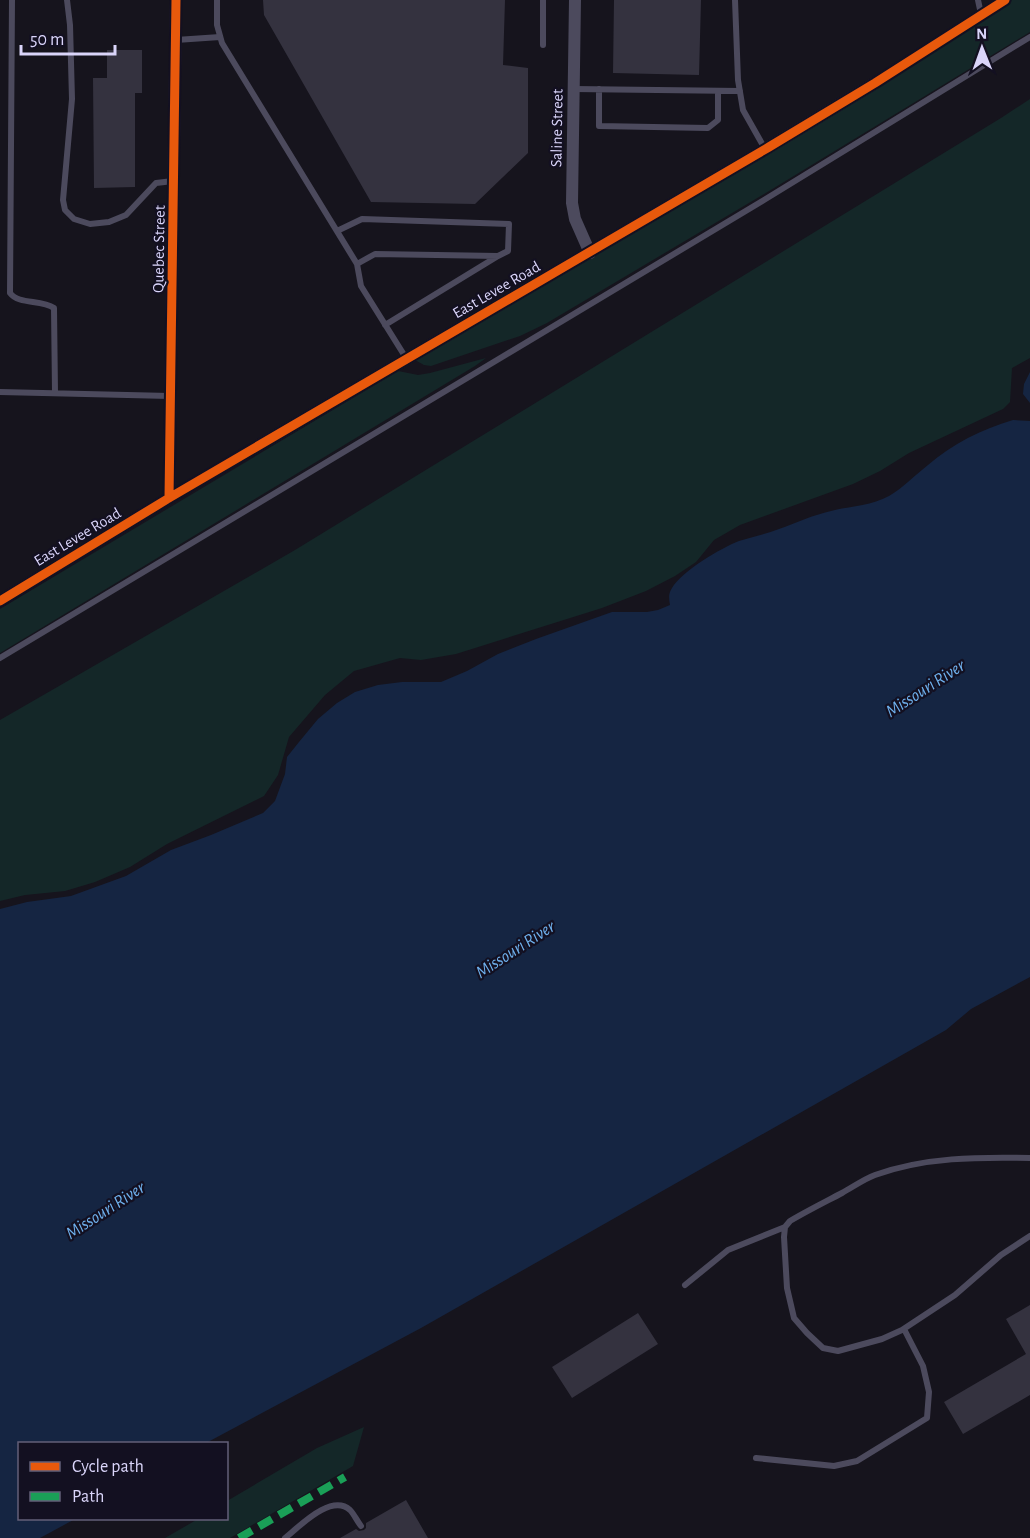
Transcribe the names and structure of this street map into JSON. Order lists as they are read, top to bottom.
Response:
{
  "streets": {
    "street": ["Saline Street", "Quebec Street", "East Levee Road"]
  },
  "crossings": [
    ["Saline Street", "East Levee Road"],
    ["Quebec Street", "East Levee Road"]
  ],
  "water": ["Missouri River"],
  "legend": ["Cycle path", "Path"],
  "scale_bar": "50 m",
  "north": "top"
}
